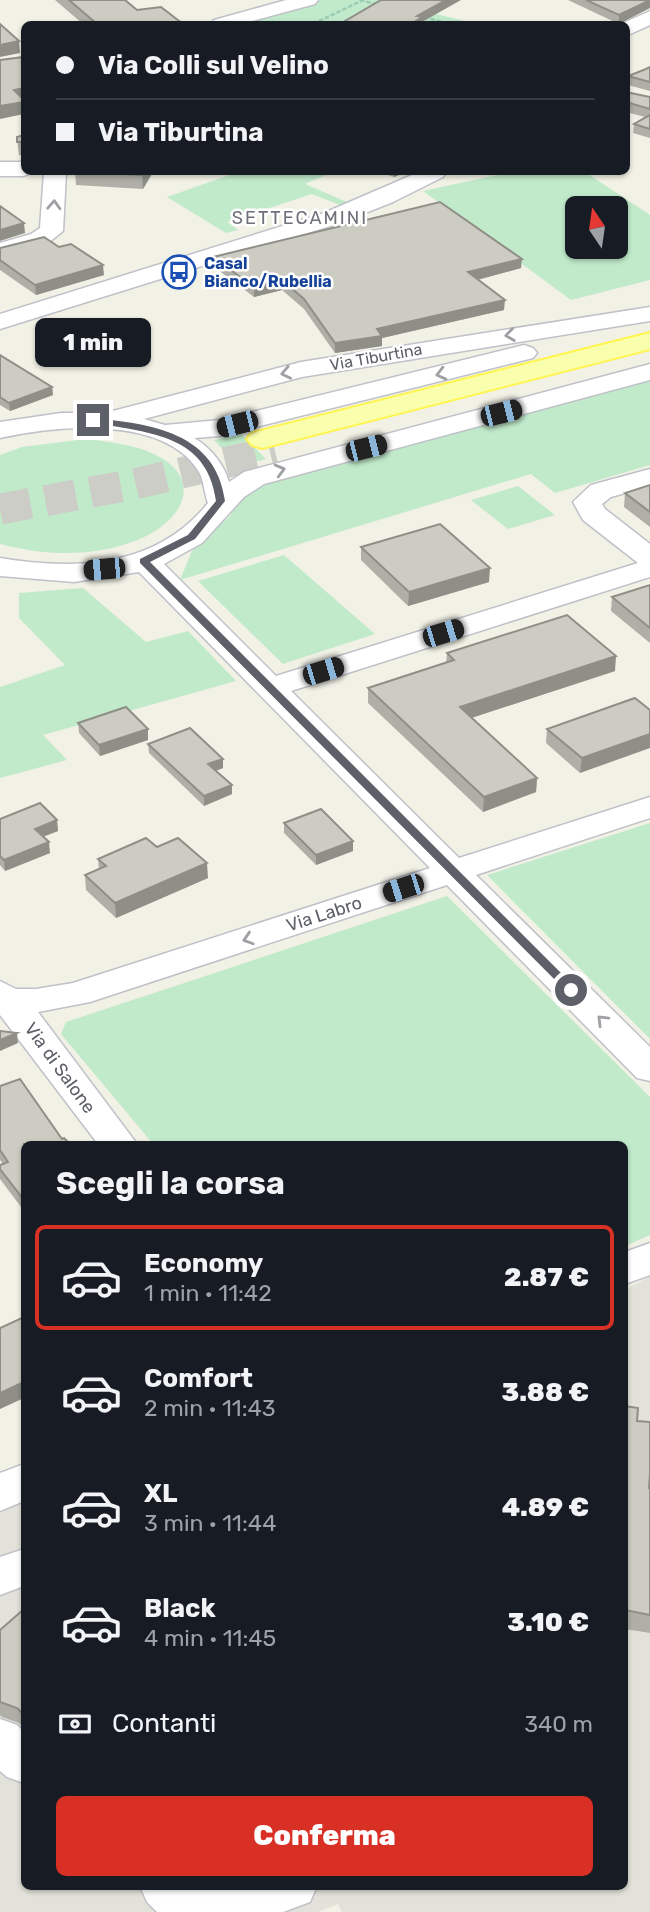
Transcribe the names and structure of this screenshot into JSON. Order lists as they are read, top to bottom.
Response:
{
  "streets": {
    "street": ["Via Tiburtina", "Via Labro", "Via di Salone"]
  },
  "crossings": [
    ["Via Labro", "Via di Salone"]
  ],
  "one_way": ["Via Labro"],
  "districts": ["SETTECAMINI"],
  "places": {
    "bus stop": ["Casal Bianco/Rubellia"]
  },
  "north": "top",
  "page": {
    "banner": ["Via Colli sul Velino", "Via Tiburtina"],
    "bubble": "1 min",
    "heading": "Scegli la corsa",
    "list": [
      {
        "name": "Economy",
        "note": "1 min · 11:42",
        "value": "2.87 €"
      },
      {
        "name": "Comfort",
        "note": "2 min · 11:43",
        "value": "3.88 €"
      },
      {
        "name": "XL",
        "note": "3 min · 11:44",
        "value": "4.89 €"
      },
      {
        "name": "Black",
        "note": "4 min · 11:45",
        "value": "3.10 €"
      }
    ],
    "pay": ["Contanti", "340 m"],
    "buttons": "Conferma"
  }
}
